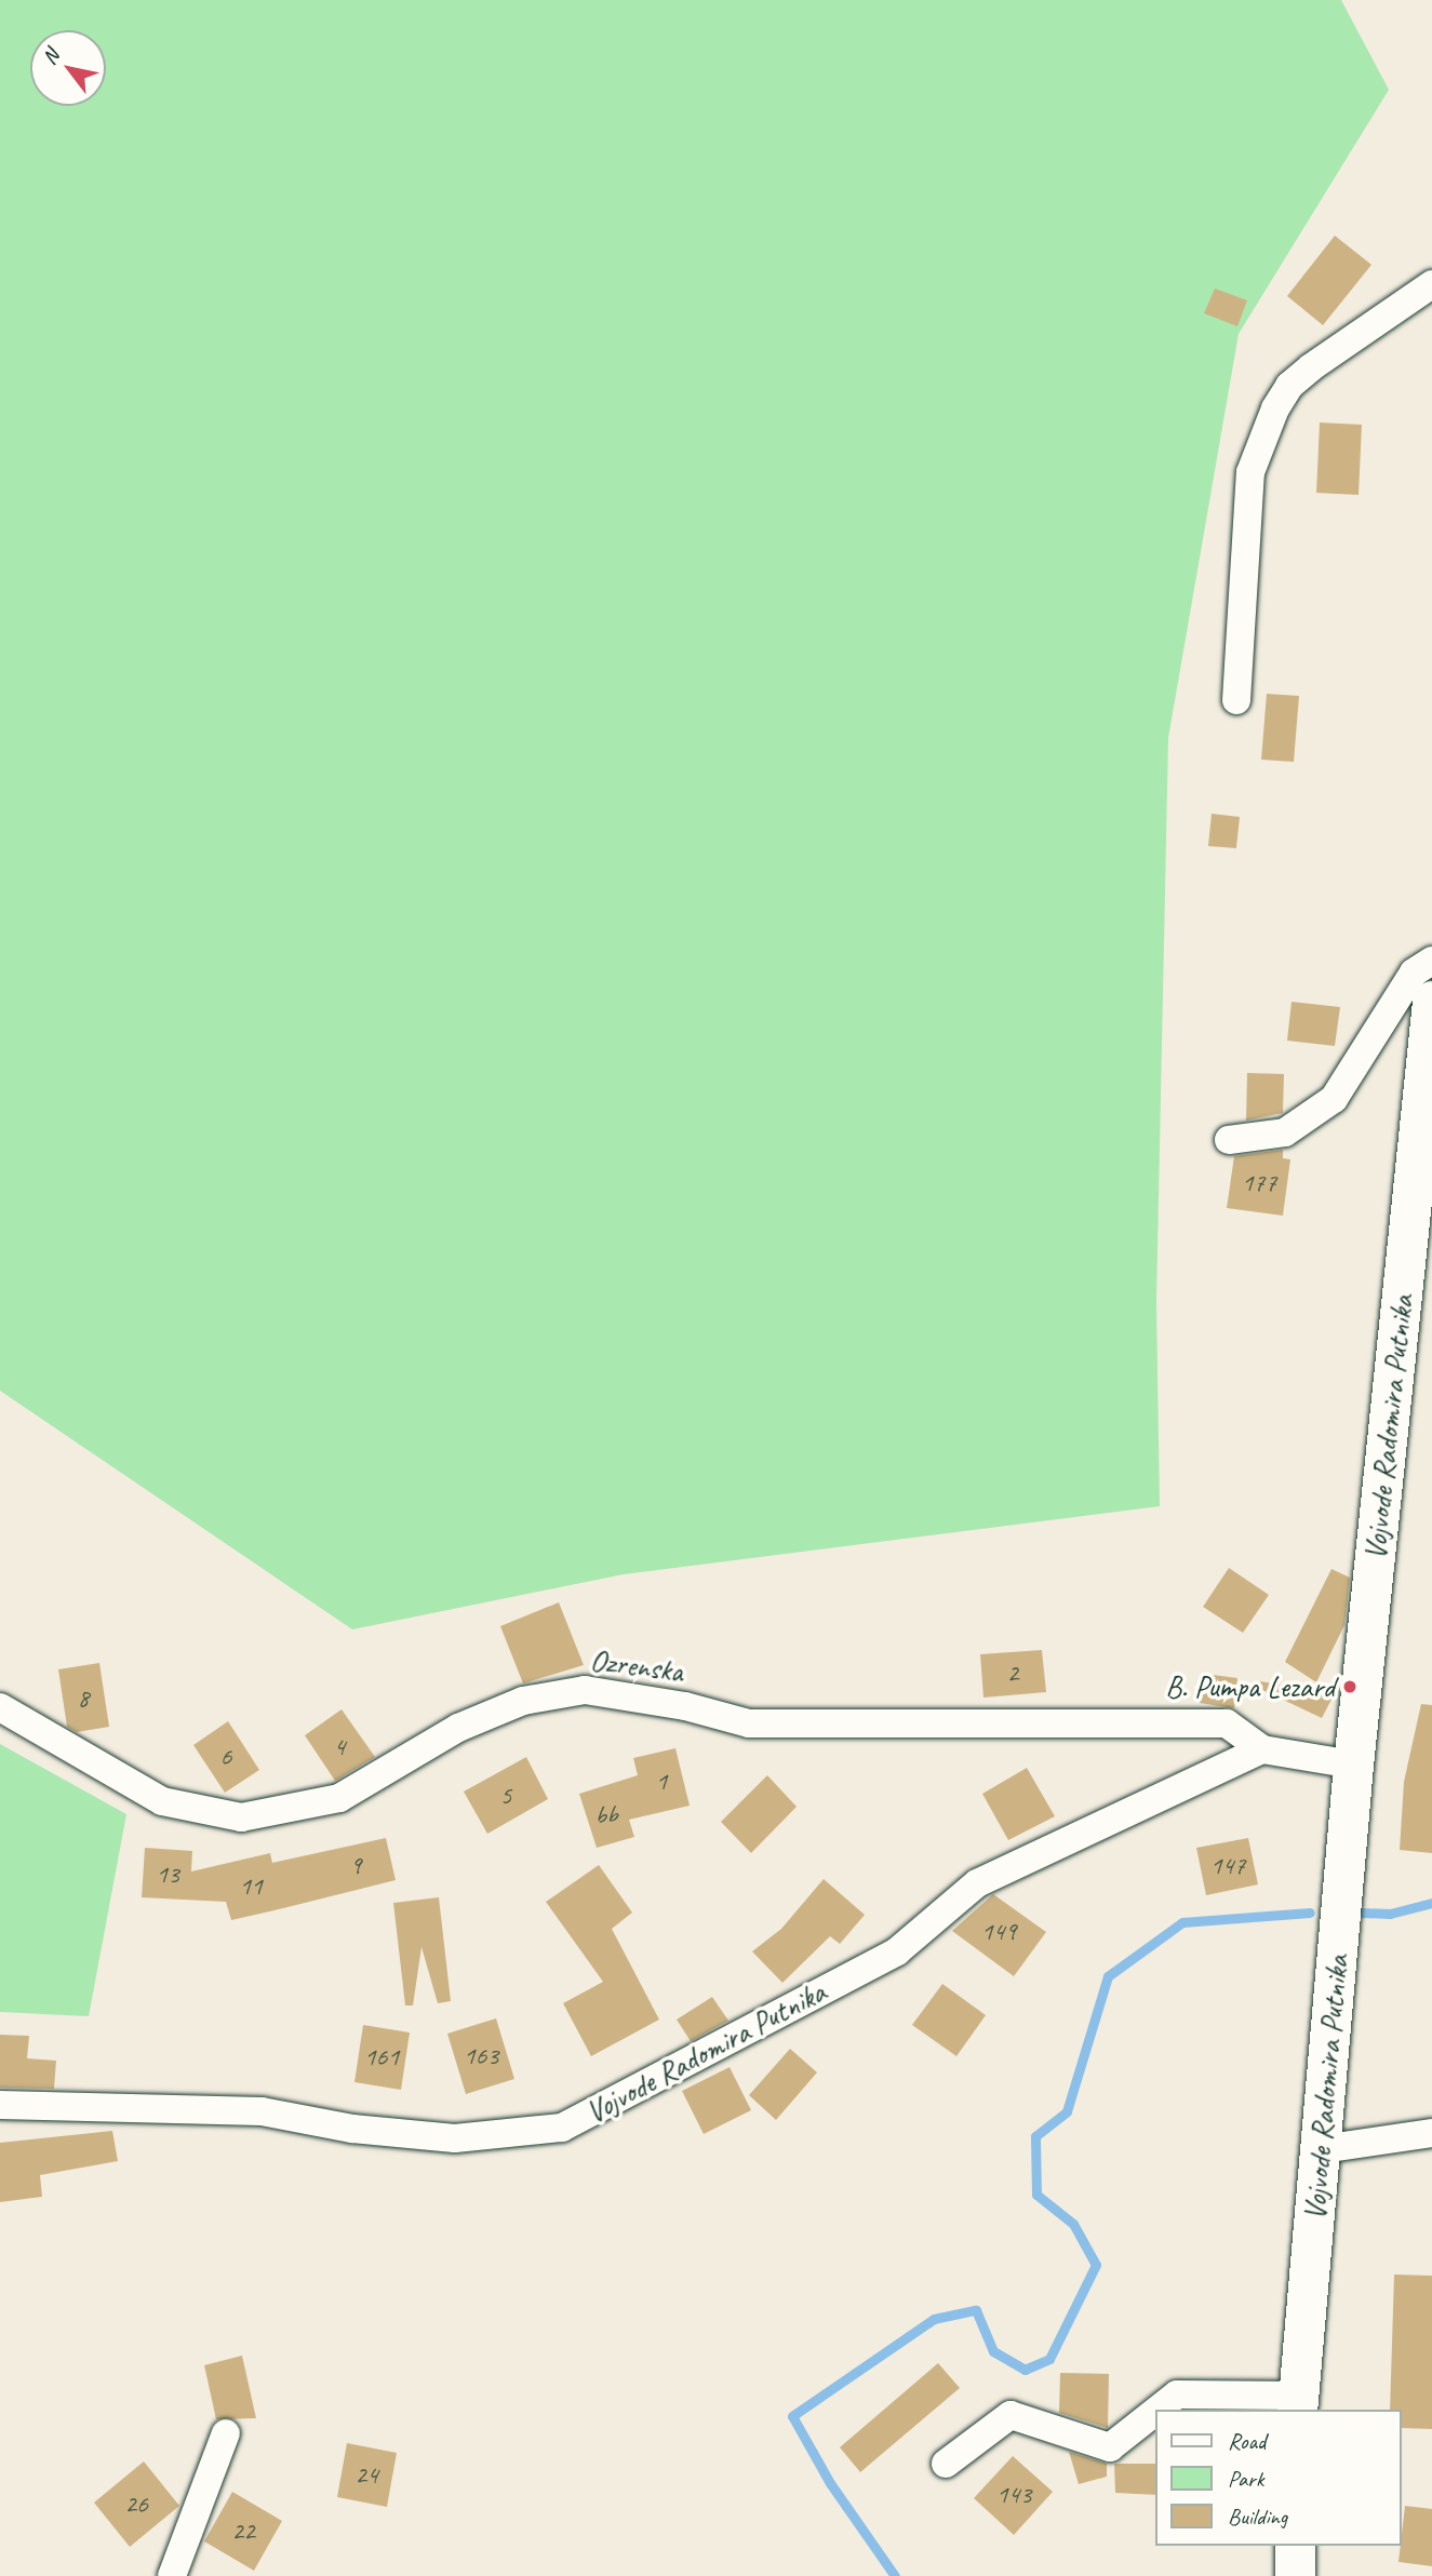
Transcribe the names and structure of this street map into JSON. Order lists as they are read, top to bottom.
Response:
{
  "streets": {
    "main road": ["Vojvode Radomira Putnika"],
    "street": ["Ozrenska"]
  },
  "crossings": [
    ["Vojvode Radomira Putnika", "Ozrenska"]
  ],
  "places": ["B. Pumpa Lezard"],
  "house_numbers": [
    "177",
    "2",
    "8",
    "4",
    "6",
    "1",
    "5",
    "bb",
    "9",
    "147",
    "13",
    "11",
    "149",
    "163",
    "161",
    "24",
    "143",
    "26",
    "22"
  ],
  "legend": ["Road", "Park", "Building"],
  "north": "top left"
}
